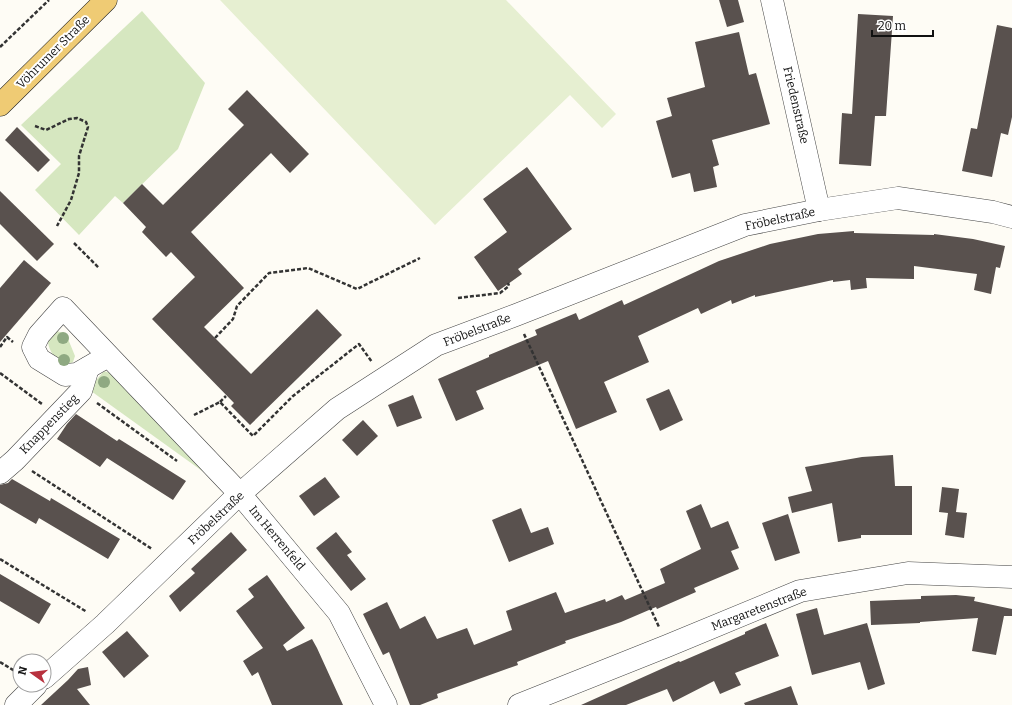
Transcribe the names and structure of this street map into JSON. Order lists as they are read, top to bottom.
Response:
{
  "streets": {
    "main road": ["Vöhrumer Straße"],
    "street": [
      "Friedenstraße",
      "Fröbelstraße",
      "Knappenstieg",
      "Im Herrenfeld",
      "Margaretenstraße"
    ]
  },
  "crossings": [
    ["Friedenstraße", "Fröbelstraße"],
    ["Fröbelstraße", "Im Herrenfeld"],
    ["Knappenstieg", "Im Herrenfeld"]
  ],
  "scale_bar": "20 m",
  "north": "left"
}
